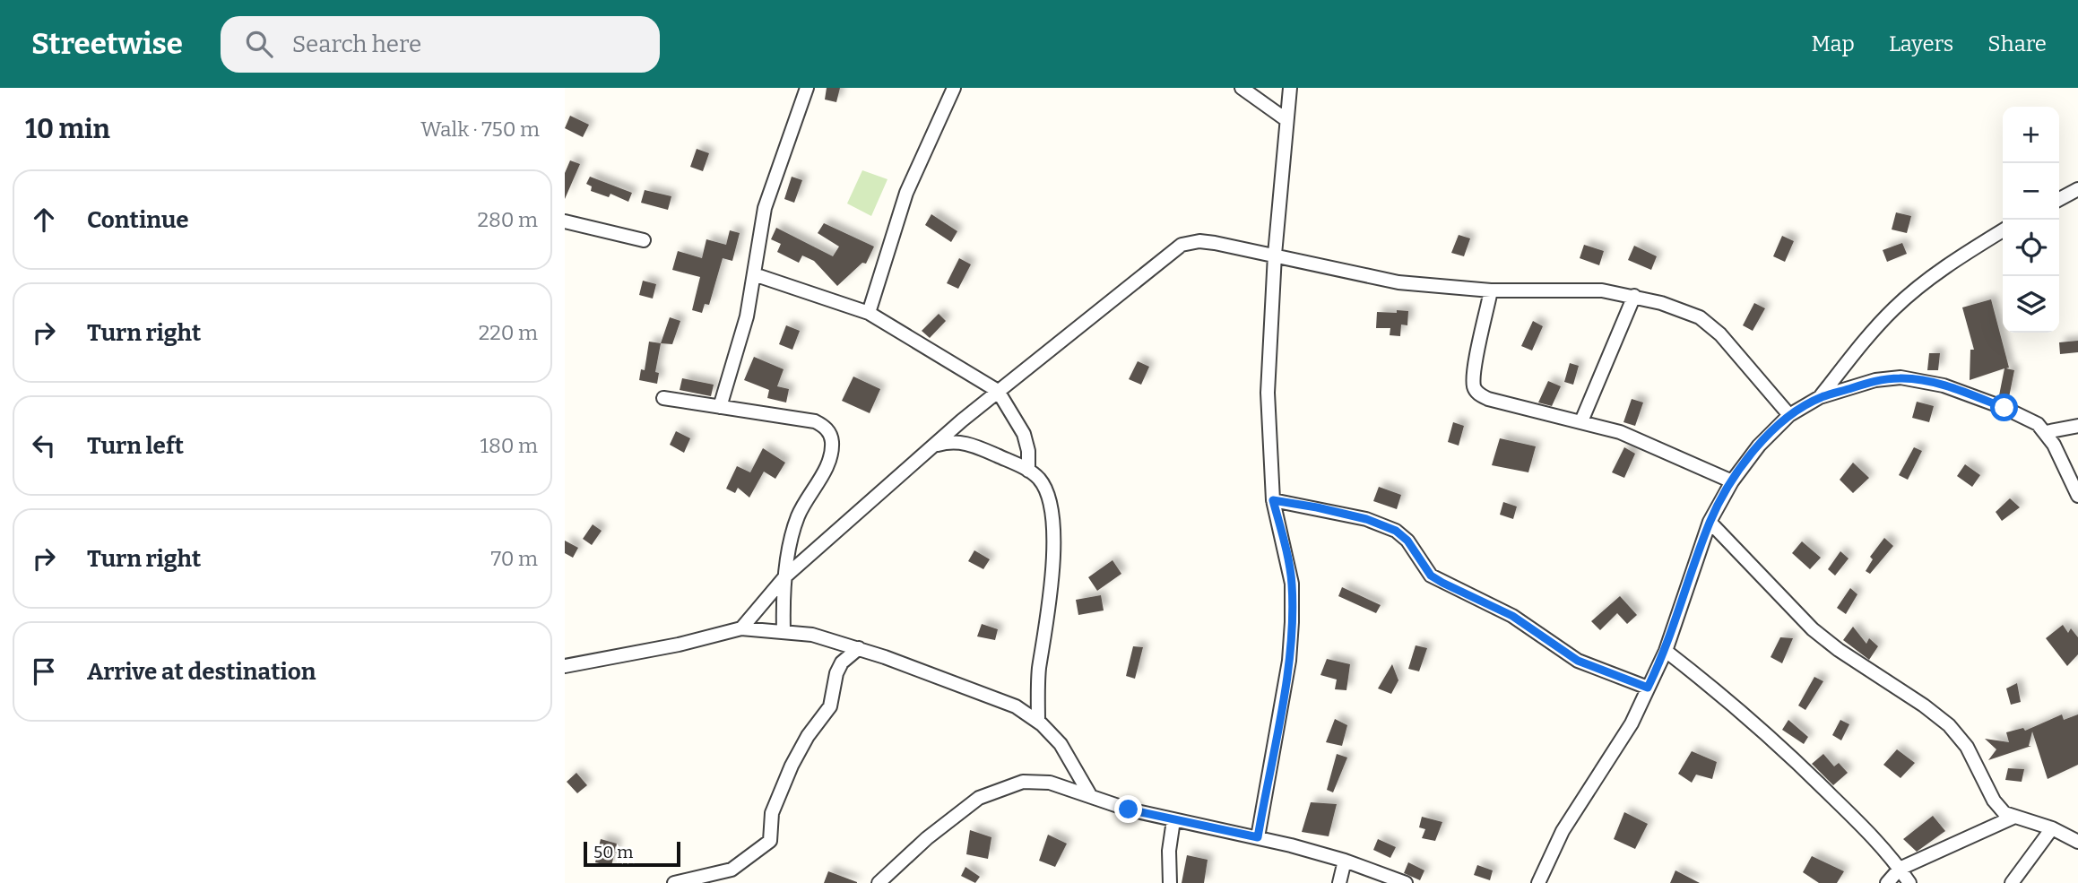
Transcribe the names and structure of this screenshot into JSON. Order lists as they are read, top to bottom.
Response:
{
  "scale_bar": "50 m",
  "page": {
    "header": "Streetwise",
    "search": "Search here",
    "nav": ["Map", "Layers", "Share"],
    "heading": ["10 min", "Walk · 750 m"],
    "map_buttons": ["+", "−"],
    "list": [
      ["Continue", "280 m"],
      ["Turn right", "220 m"],
      ["Turn left", "180 m"],
      ["Turn right", "70 m"],
      "Arrive at destination"
    ],
    "scale": "50 m"
  }
}
